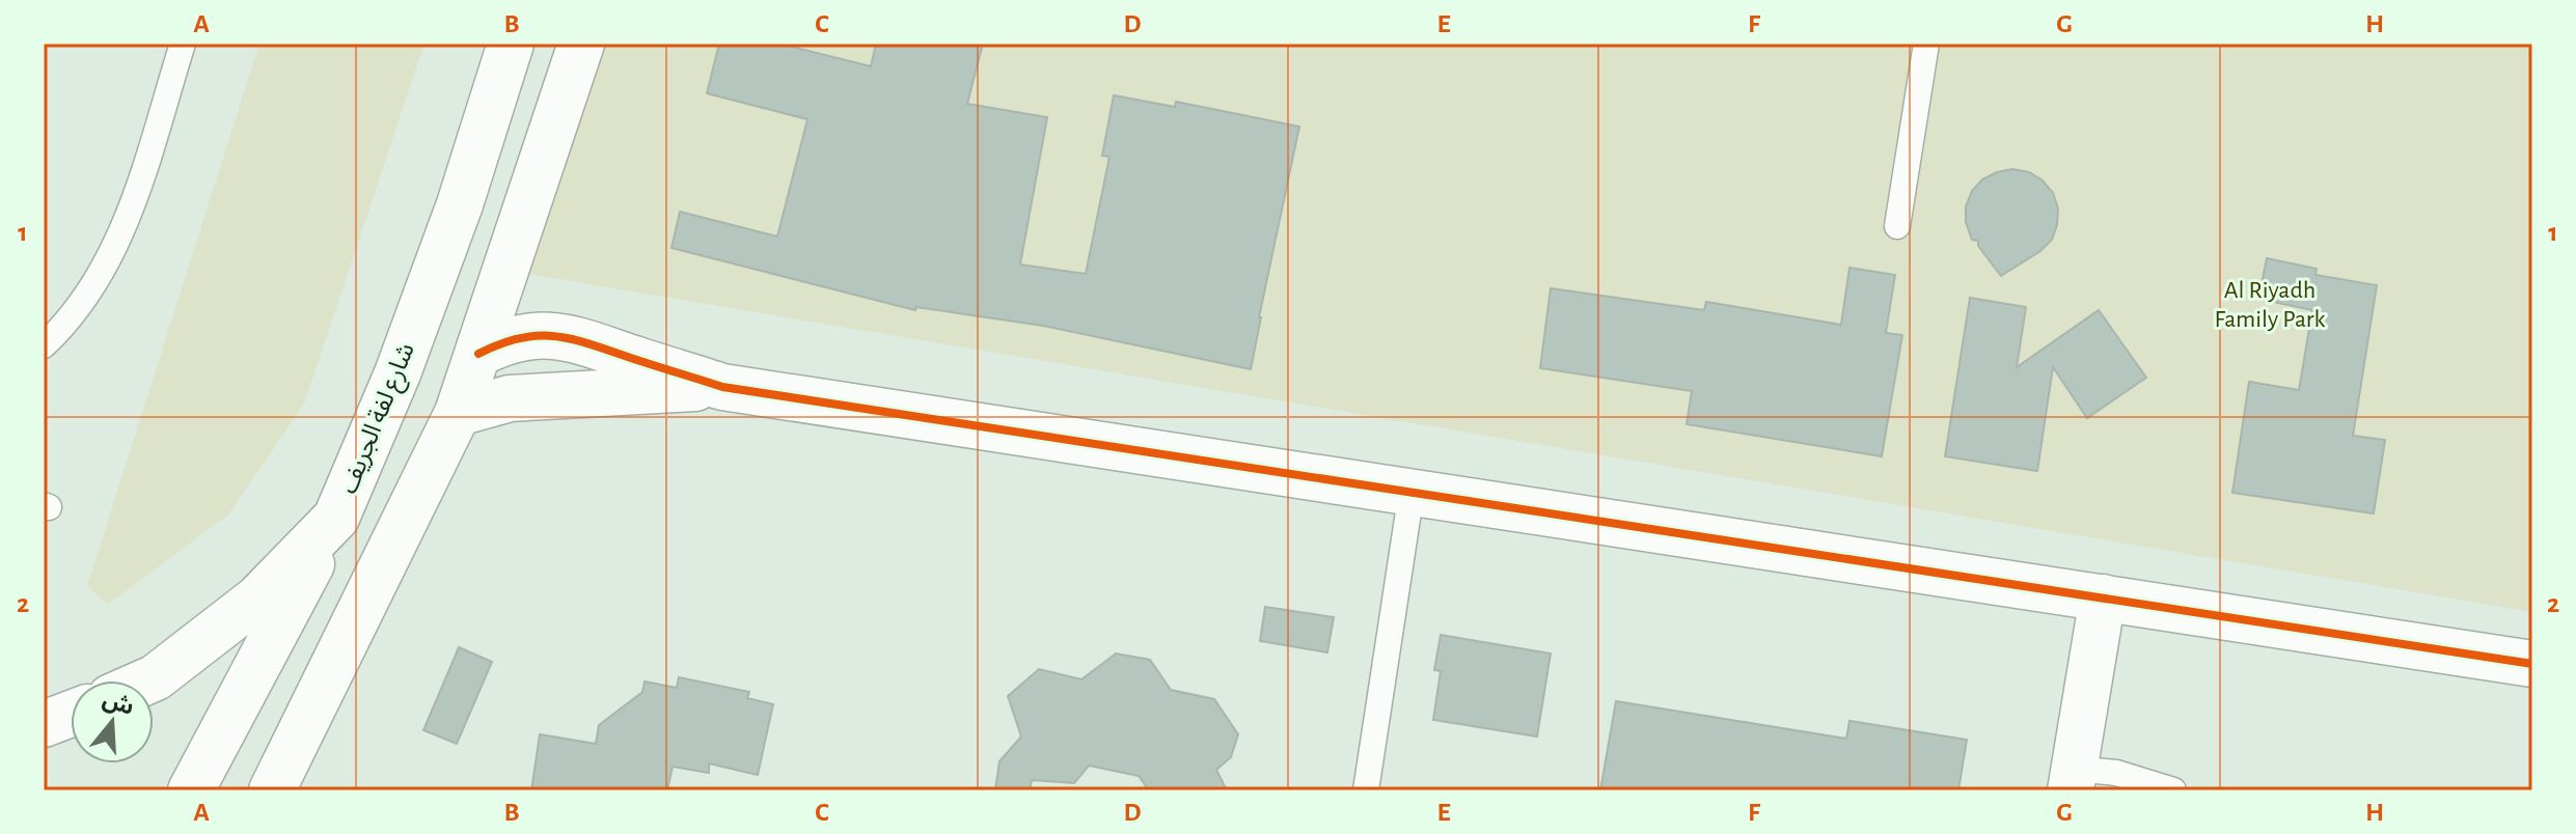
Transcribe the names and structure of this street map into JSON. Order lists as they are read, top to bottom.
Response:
{
  "streets": {
    "street": ["شارع لفة الجريف"]
  },
  "parks": ["Al Riyadh Family Park"],
  "north": "top",
  "grid": {
    "columns": [
      "A",
      "B",
      "C",
      "D",
      "E",
      "F",
      "G",
      "H"
    ],
    "rows": ["1", "2"]
  }
}
